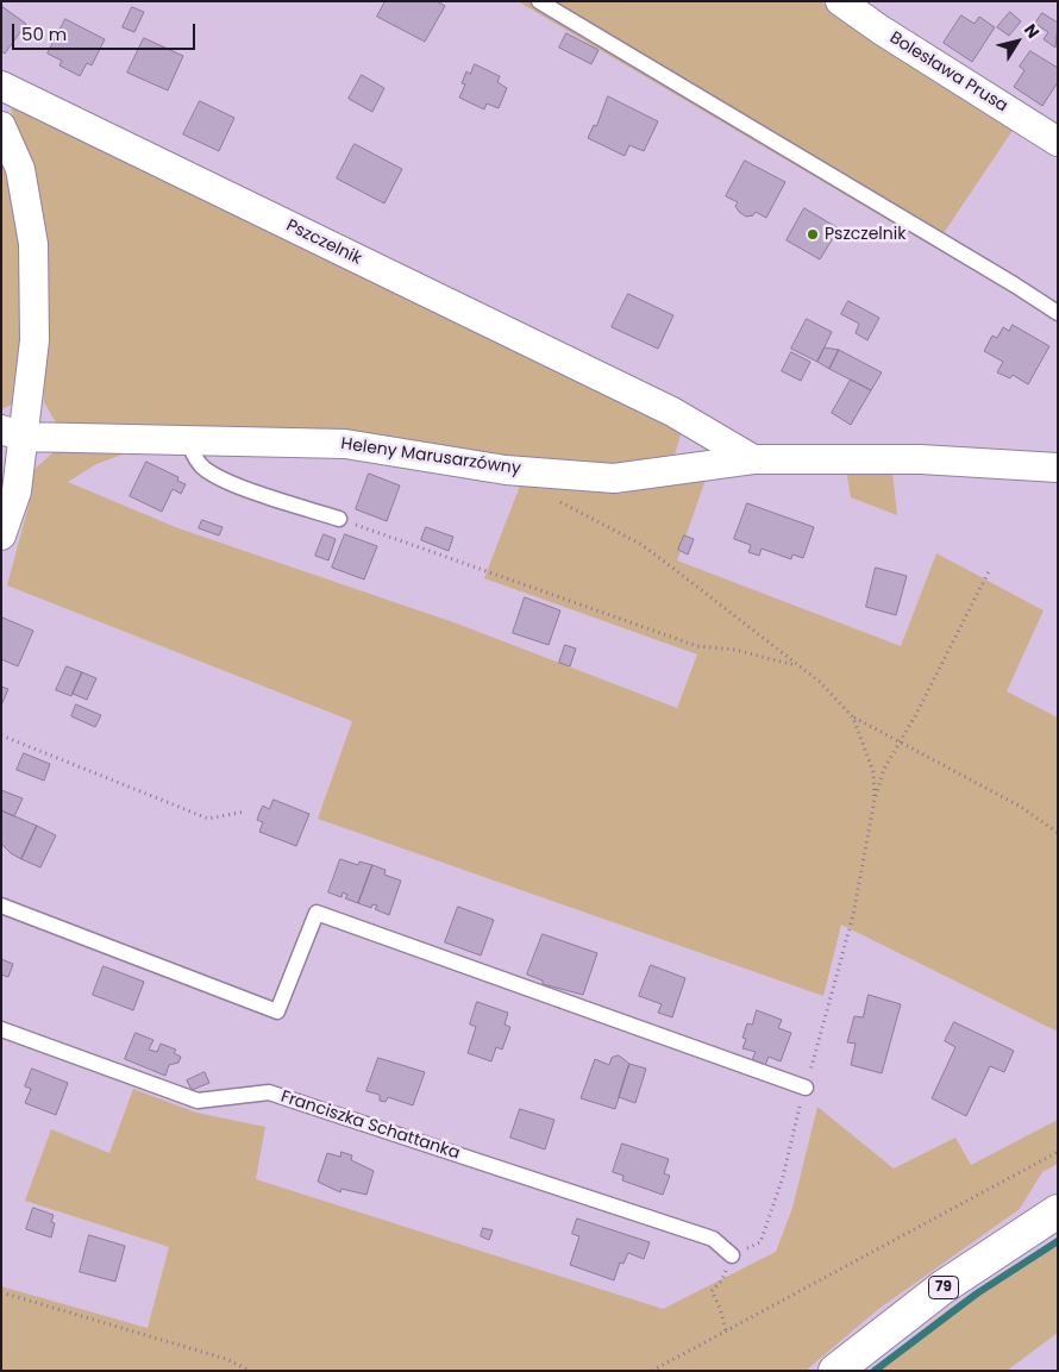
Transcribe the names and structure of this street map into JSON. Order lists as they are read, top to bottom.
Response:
{
  "streets": {
    "main road": ["79"],
    "street": ["Bolesława Prusa", "Pszczelnik", "Heleny Marusarzówny"],
    "lane": ["Franciszka Schattanka"]
  },
  "crossings": [
    ["Pszczelnik", "Heleny Marusarzówny"]
  ],
  "places": ["Pszczelnik"],
  "scale_bar": "50 m",
  "north": "top right"
}
